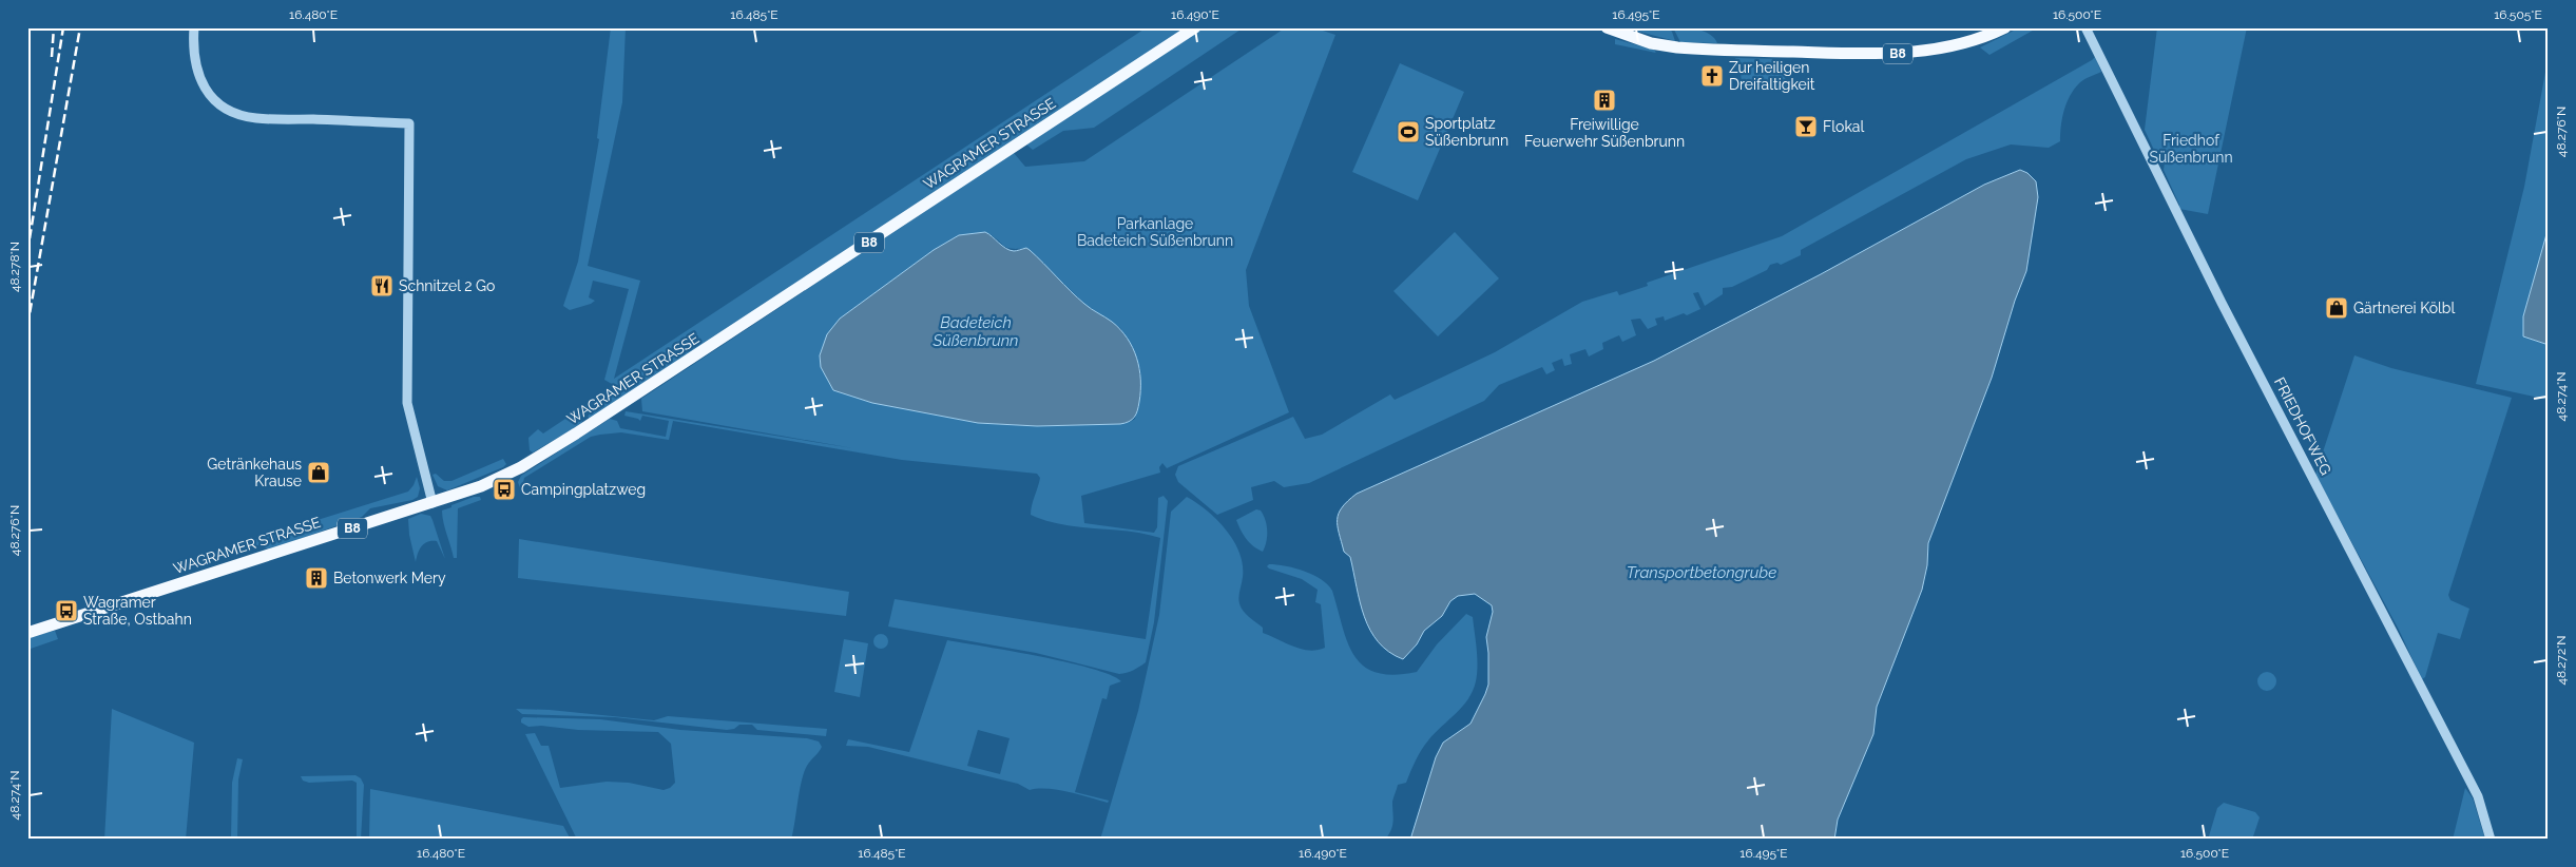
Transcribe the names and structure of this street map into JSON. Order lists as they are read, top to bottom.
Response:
{
  "streets": {
    "main road": ["B8", "WAGRAMER STRASSE"],
    "street": ["FRIEDHOFWEG"]
  },
  "water": ["Badeteich Süßenbrunn", "Transportbetongrube"],
  "parks": ["Friedhof Süßenbrunn", "Parkanlage Badeteich Süßenbrunn"],
  "places": {
    "church": ["Zur heiligen Dreifaltigkeit"],
    "building": ["Freiwillige Feuerwehr Süßenbrunn", "Betonwerk Mery"],
    "bar": ["Flokal"],
    "sports": ["Sportplatz Süßenbrunn"],
    "restaurant": ["Schnitzel 2 Go"],
    "shop": ["Gärtnerei Kölbl", "Getränkehaus Krause"],
    "bus stop": ["Campingplatzweg", "Wagramer Straße, Ostbahn"]
  },
  "coordinates": [
    "16.480°E",
    "16.485°E",
    "16.490°E",
    "16.495°E",
    "16.500°E",
    "16.505°E",
    "48.276°N",
    "48.278°N",
    "48.274°N",
    "48.272°N"
  ]
}
